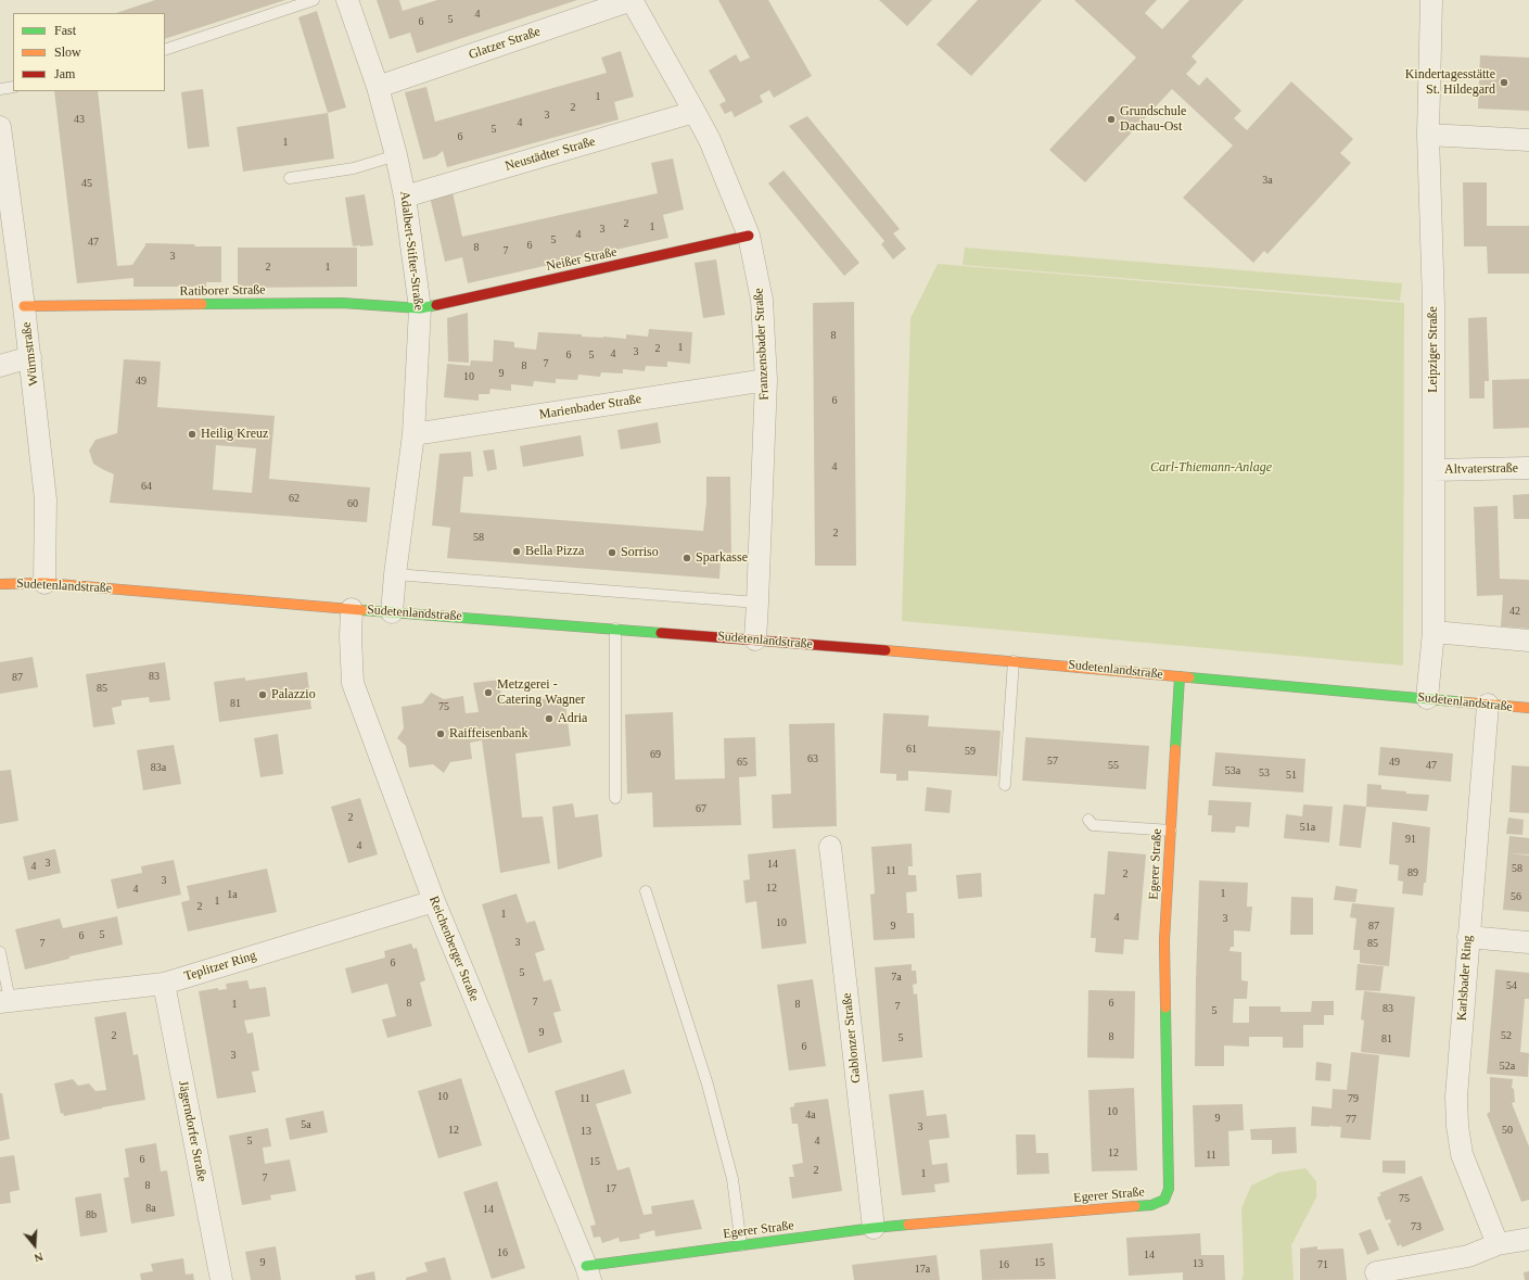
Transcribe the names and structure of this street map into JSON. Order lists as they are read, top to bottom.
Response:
{
  "streets": {
    "street": [
      "Glatzer Straße",
      "Neustädter Straße",
      "Adalbert-Stifter-Straße",
      "Neißer Straße",
      "Ratiborer Straße",
      "Franzensbader Straße",
      "Leipziger Straße",
      "Würmstraße",
      "Marienbader Straße",
      "Altvaterstraße",
      "Sudetenlandstraße",
      "Egerer Straße",
      "Reichenberger Straße",
      "Teplitzer Ring",
      "Karlsbader Ring",
      "Gablonzer Straße",
      "Jägerndorfer Straße"
    ]
  },
  "crossings": [
    ["Glatzer Straße", "Adalbert-Stifter-Straße"],
    ["Glatzer Straße", "Franzensbader Straße"],
    ["Neustädter Straße", "Adalbert-Stifter-Straße"],
    ["Neustädter Straße", "Franzensbader Straße"],
    ["Adalbert-Stifter-Straße", "Neißer Straße"],
    ["Adalbert-Stifter-Straße", "Ratiborer Straße"],
    ["Adalbert-Stifter-Straße", "Marienbader Straße"],
    ["Adalbert-Stifter-Straße", "Sudetenlandstraße"],
    ["Neißer Straße", "Ratiborer Straße"],
    ["Neißer Straße", "Franzensbader Straße"],
    ["Ratiborer Straße", "Würmstraße"],
    ["Franzensbader Straße", "Marienbader Straße"],
    ["Franzensbader Straße", "Sudetenlandstraße"],
    ["Leipziger Straße", "Altvaterstraße"],
    ["Leipziger Straße", "Sudetenlandstraße"],
    ["Würmstraße", "Sudetenlandstraße"],
    ["Sudetenlandstraße", "Egerer Straße"],
    ["Sudetenlandstraße", "Reichenberger Straße"],
    ["Sudetenlandstraße", "Karlsbader Ring"],
    ["Egerer Straße", "Reichenberger Straße"],
    ["Egerer Straße", "Gablonzer Straße"],
    ["Reichenberger Straße", "Teplitzer Ring"],
    ["Teplitzer Ring", "Jägerndorfer Straße"]
  ],
  "parks": ["Carl-Thiemann-Anlage"],
  "places": [
    "Kindertagesstätte St. Hildegard",
    "Grundschule Dachau-Ost",
    "Heilig Kreuz",
    "Bella Pizza",
    "Sorriso",
    "Sparkasse",
    "Metzgerei - Catering Wagner",
    "Palazzio",
    "Adria",
    "Raiffeisenbank"
  ],
  "house_numbers": [
    "4",
    "5",
    "6",
    "1",
    "2",
    "3",
    "43",
    "4",
    "5",
    "6",
    "1",
    "3a",
    "45",
    "2",
    "1",
    "3",
    "4",
    "5",
    "47",
    "6",
    "8",
    "7",
    "3",
    "2",
    "1",
    "8",
    "1",
    "2",
    "3",
    "4",
    "6",
    "5",
    "7",
    "8",
    "9",
    "10",
    "49",
    "6",
    "4",
    "64",
    "62",
    "60",
    "2",
    "58",
    "42",
    "83",
    "87",
    "85",
    "81",
    "75",
    "61",
    "59",
    "69",
    "63",
    "57",
    "65",
    "49",
    "55",
    "47",
    "83a",
    "53a",
    "53",
    "51",
    "67",
    "2",
    "51a",
    "91",
    "4",
    "3",
    "14",
    "4",
    "58",
    "11",
    "89",
    "2",
    "3",
    "12",
    "4",
    "1",
    "1a",
    "56",
    "1",
    "2",
    "1",
    "4",
    "3",
    "10",
    "9",
    "87",
    "5",
    "6",
    "3",
    "7",
    "85",
    "6",
    "5",
    "7a",
    "54",
    "7",
    "8",
    "6",
    "1",
    "8",
    "7",
    "83",
    "5",
    "9",
    "2",
    "52",
    "8",
    "5",
    "81",
    "6",
    "3",
    "52a",
    "10",
    "11",
    "79",
    "10",
    "4a",
    "9",
    "77",
    "5a",
    "3",
    "12",
    "50",
    "13",
    "5",
    "4",
    "12",
    "11",
    "6",
    "15",
    "2",
    "1",
    "7",
    "8",
    "17",
    "75",
    "8a",
    "14",
    "8b",
    "73",
    "16",
    "14",
    "9",
    "15",
    "13",
    "16",
    "71",
    "17a"
  ],
  "legend": ["Fast", "Slow", "Jam"],
  "north": "bottom"
}
